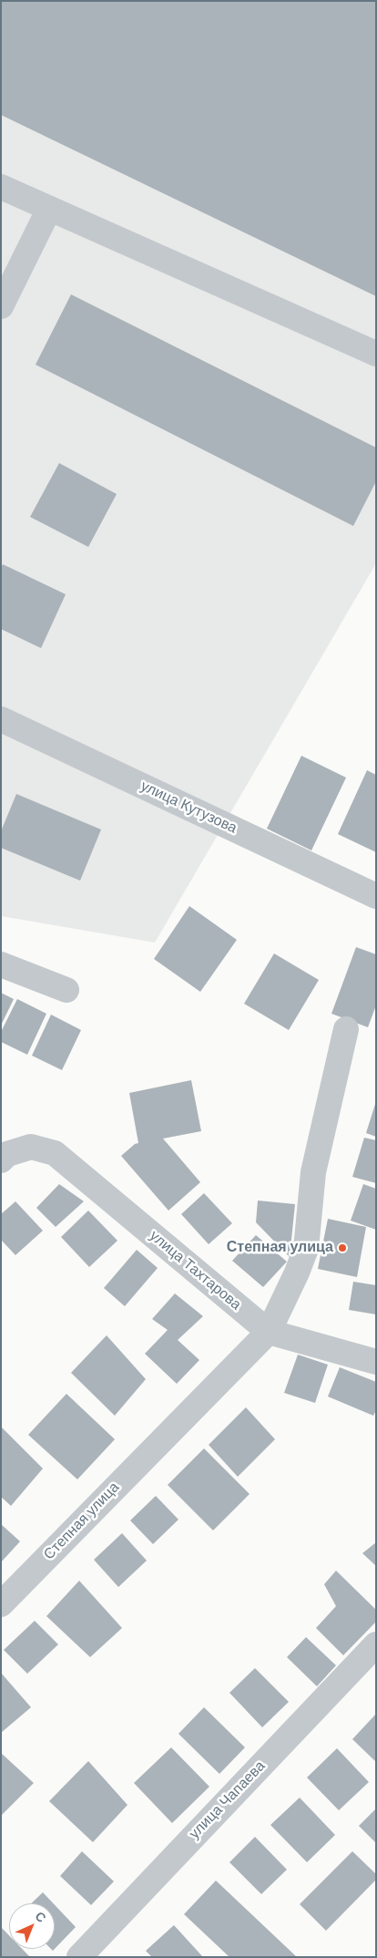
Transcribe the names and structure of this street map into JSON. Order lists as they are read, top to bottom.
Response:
{
  "streets": {
    "street": [
      "улица Кутузова",
      "улица Тахтарова",
      "Степная улица",
      "улица Чапаева"
    ]
  },
  "crossings": [
    ["улица Тахтарова", "Степная улица"]
  ],
  "places": ["Степная улица"],
  "north": "top right"
}
